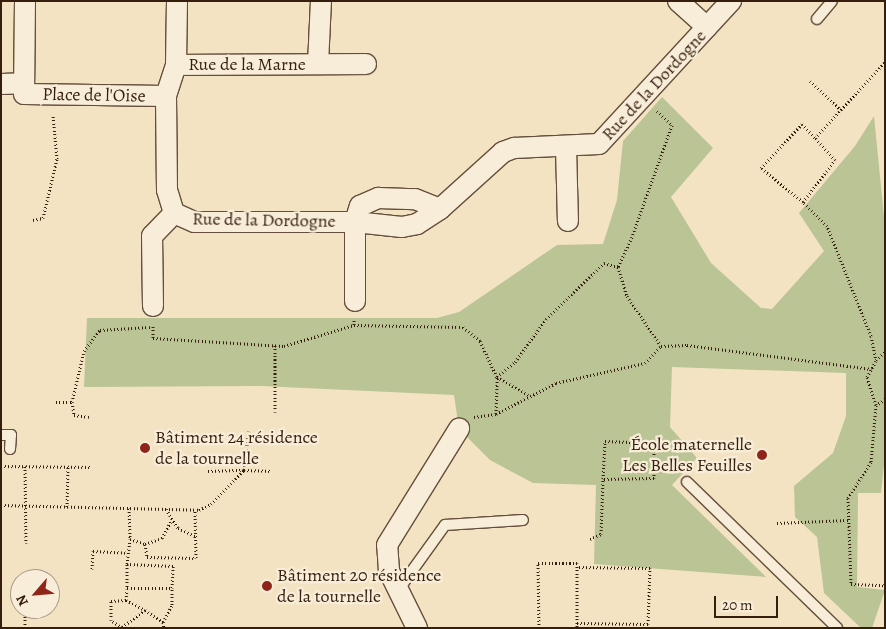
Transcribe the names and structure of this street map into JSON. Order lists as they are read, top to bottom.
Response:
{
  "streets": {
    "street": ["Rue de la Marne", "Rue de la Dordogne", "Place de l'Oise"]
  },
  "crossings": [
    ["Rue de la Marne", "Rue de la Dordogne"],
    ["Rue de la Dordogne", "Place de l'Oise"]
  ],
  "places": ["Bâtiment 24 résidence de la tournelle", "École maternelle Les Belles Feuilles", "Bâtiment 20 résidence de la tournelle"],
  "scale_bar": "20 m",
  "north": "bottom left"
}
